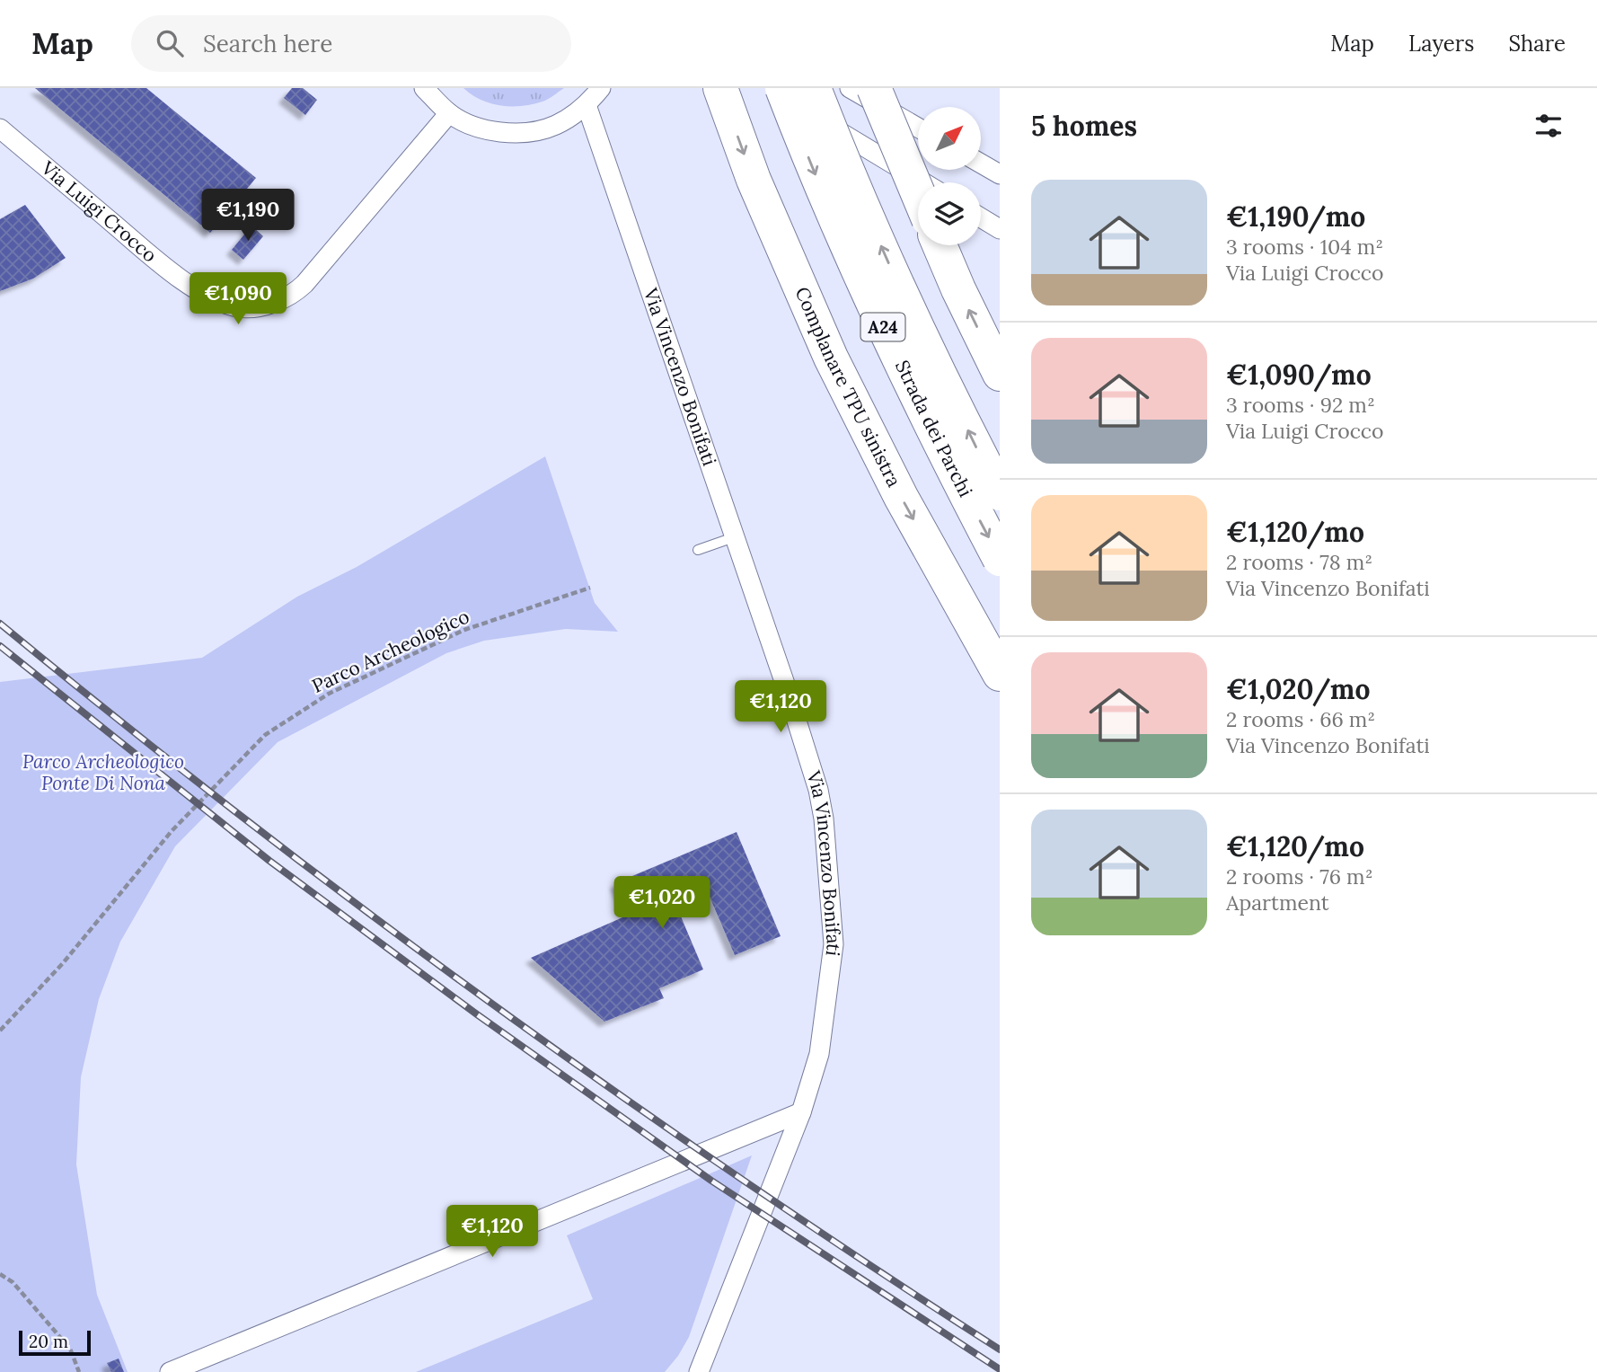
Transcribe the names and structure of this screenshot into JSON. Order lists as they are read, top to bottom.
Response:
{
  "streets": {
    "highway": ["A24", "Complanare TPU sinistra", "Strada dei Parchi"],
    "street": ["Via Luigi Crocco", "Via Vincenzo Bonifati"],
    "path": ["Parco Archeologico"]
  },
  "parks": ["Parco Archeologico Ponte Di Nona"],
  "scale_bar": "20 m",
  "north": "top right",
  "page": {
    "header": "Map",
    "search": "Search here",
    "nav": ["Map", "Layers", "Share"],
    "heading": "5 homes",
    "list": [
      {
        "name": "€1,190/mo",
        "note": "3 rooms · 104 m² · Via Luigi Crocco"
      },
      {
        "name": "€1,090/mo",
        "note": "3 rooms · 92 m² · Via Luigi Crocco"
      },
      {
        "name": "€1,120/mo",
        "note": "2 rooms · 78 m² · Via Vincenzo Bonifati"
      },
      {
        "name": "€1,020/mo",
        "note": "2 rooms · 66 m² · Via Vincenzo Bonifati"
      },
      {
        "name": "€1,120/mo",
        "note": "2 rooms · 76 m² · Apartment"
      }
    ],
    "price": [
      "€1,190",
      "€1,090",
      "€1,120",
      "€1,020",
      "€1,120"
    ],
    "scale": "20 m"
  }
}
